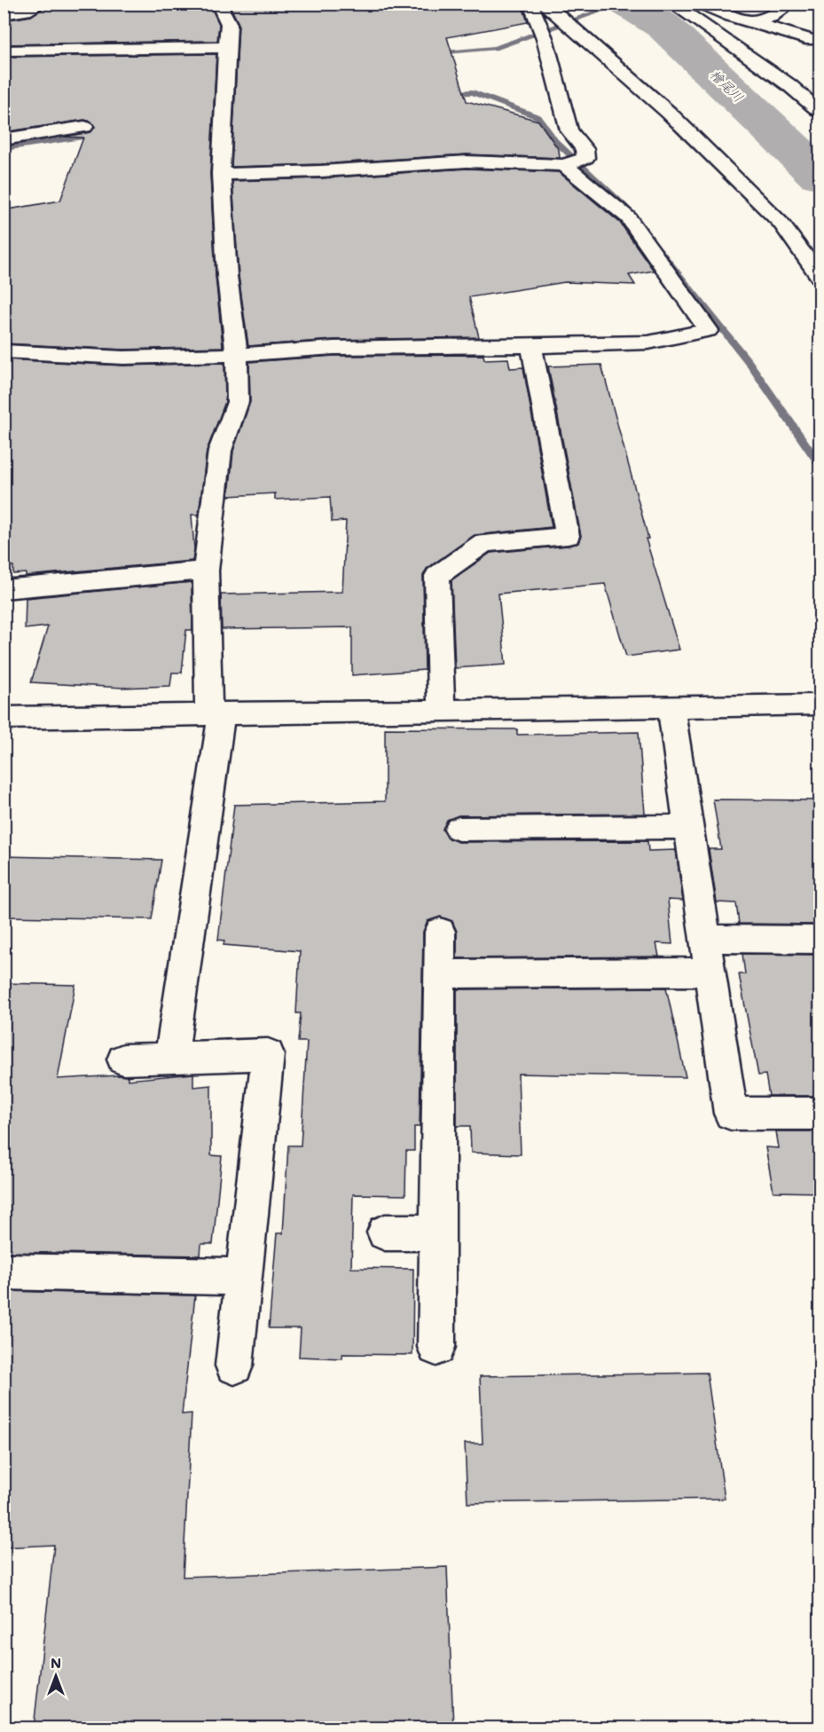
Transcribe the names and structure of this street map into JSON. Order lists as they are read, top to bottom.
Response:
{
  "water": ["檜尾川"],
  "north": "top"
}
